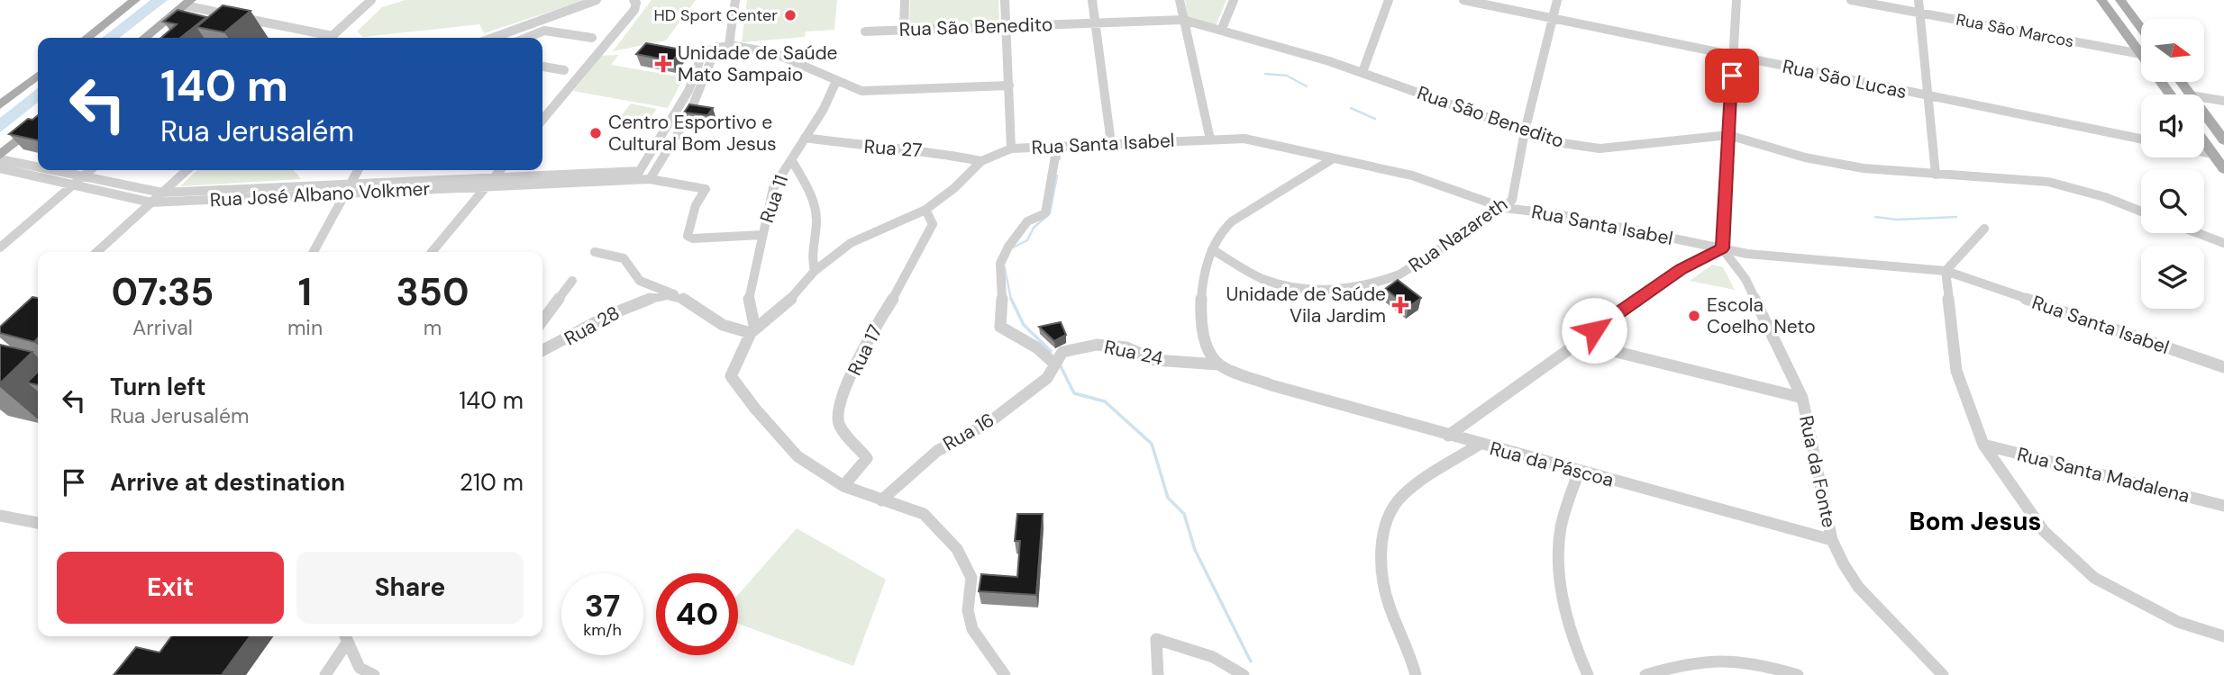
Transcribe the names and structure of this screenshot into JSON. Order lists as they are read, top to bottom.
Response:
{
  "streets": {
    "street": [
      "Rua São Benedito",
      "Rua São Marcos",
      "Rua São Lucas",
      "Rua Santa Isabel",
      "Rua 27",
      "Rua José Albano Volkmer",
      "Rua 11",
      "Rua Nazareth",
      "Rua 28",
      "Rua 17",
      "Rua 24",
      "Rua 16",
      "Rua da Páscoa",
      "Rua da Fonte",
      "Rua Santa Madalena"
    ]
  },
  "crossings": [
    ["Rua São Benedito", "Rua Nazareth"],
    ["Rua São Lucas", "Rua Nazareth"],
    ["Rua Santa Isabel", "Rua 27"],
    ["Rua Santa Isabel", "Rua Nazareth"],
    ["Rua Santa Isabel", "Rua da Fonte"],
    ["Rua 27", "Rua 11"],
    ["Rua 24", "Rua 16"],
    ["Rua 24", "Rua da Páscoa"],
    ["Rua da Páscoa", "Rua da Fonte"]
  ],
  "districts": ["Bom Jesus"],
  "places": {
    "other": ["HD Sport Center", "Centro Esportivo e Cultural Bom Jesus", "Escola Coelho Neto"],
    "health": ["Unidade de Saúde Mato Sampaio", "Unidade de Saúde Vila Jardim"]
  },
  "north": "right",
  "page": {
    "turn": ["140 m", "Rua Jerusalém"],
    "eta": [
      "07:35",
      "Arrival",
      "1",
      "min",
      "350",
      "m"
    ],
    "list": [
      {
        "name": "Turn left",
        "note": "Rua Jerusalém",
        "value": "140 m"
      },
      {
        "name": "Arrive at destination",
        "value": "210 m"
      }
    ],
    "buttons": ["Exit", "Share"],
    "speed": "37 km/h",
    "limit": "40"
  }
}
